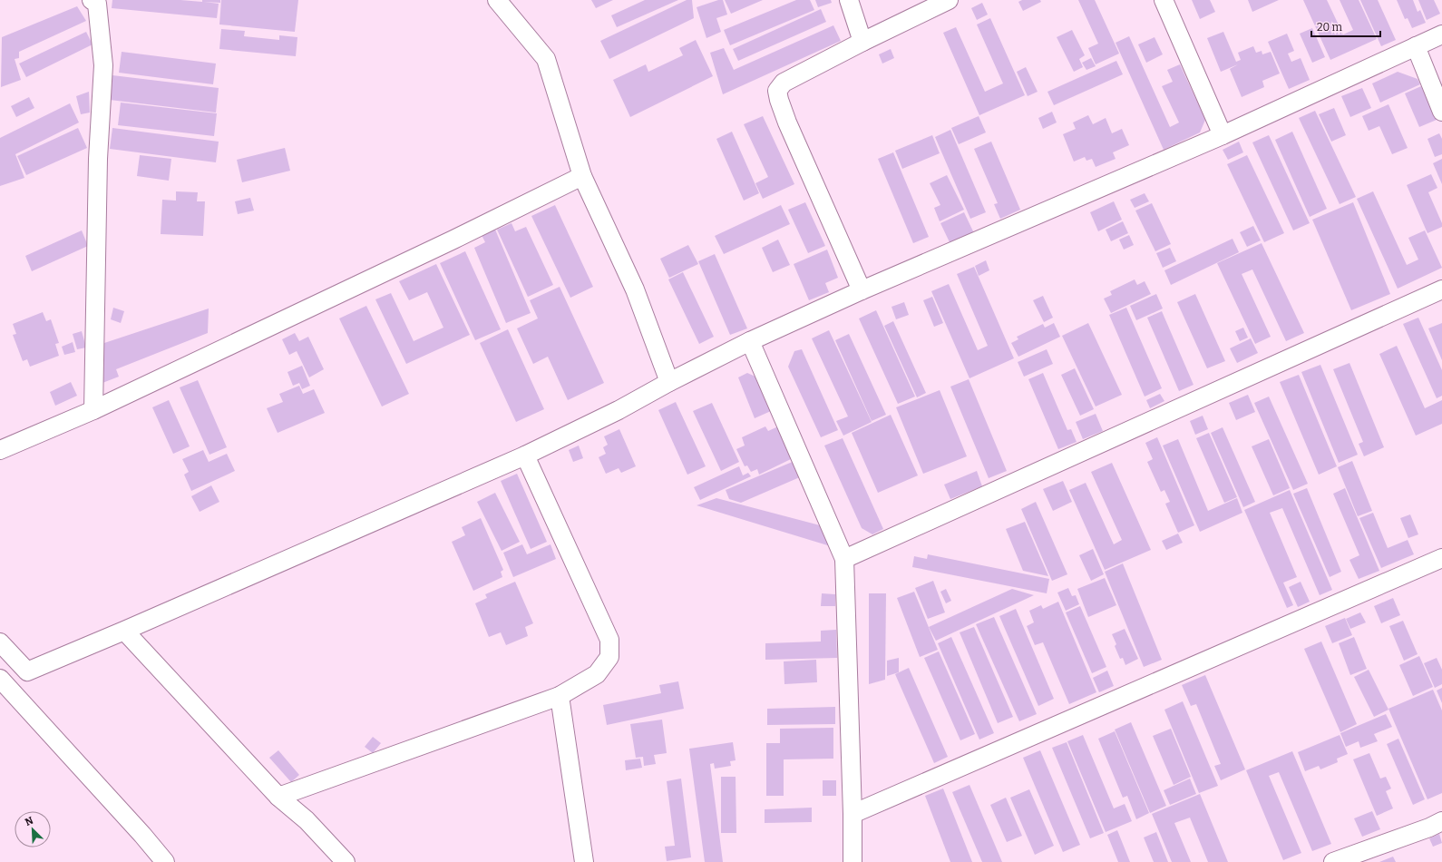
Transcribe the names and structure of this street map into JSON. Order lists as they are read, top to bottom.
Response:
{
  "scale_bar": "20 m",
  "north": "top left"
}
